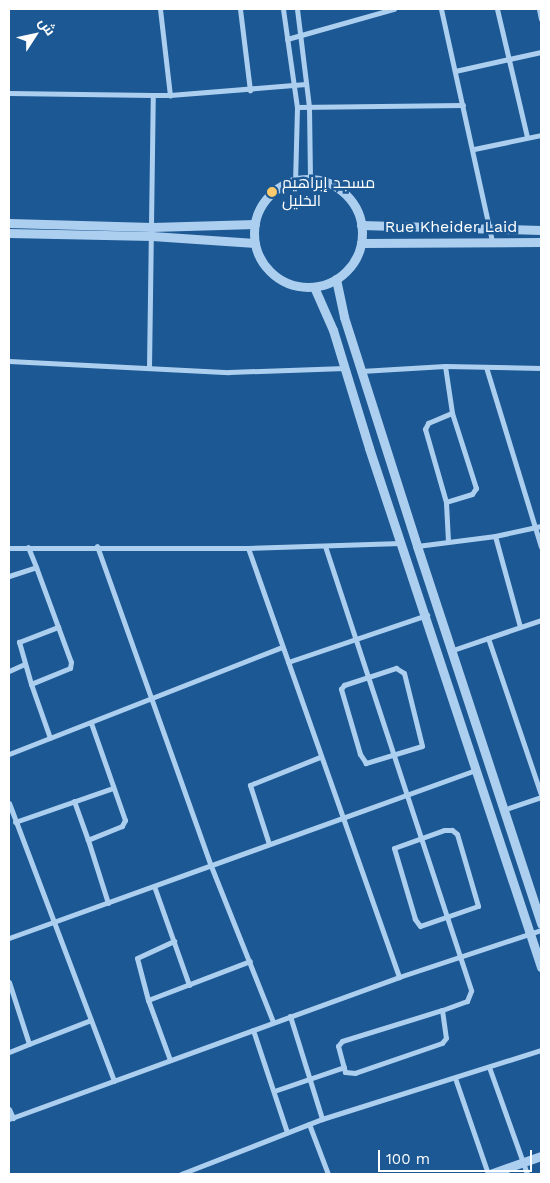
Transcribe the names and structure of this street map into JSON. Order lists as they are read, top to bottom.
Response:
{
  "streets": {
    "street": ["Rue Kheider Laid"]
  },
  "places": ["مسجد إبراهيم الخليل"],
  "scale_bar": "100 m",
  "north": "top right"
}
